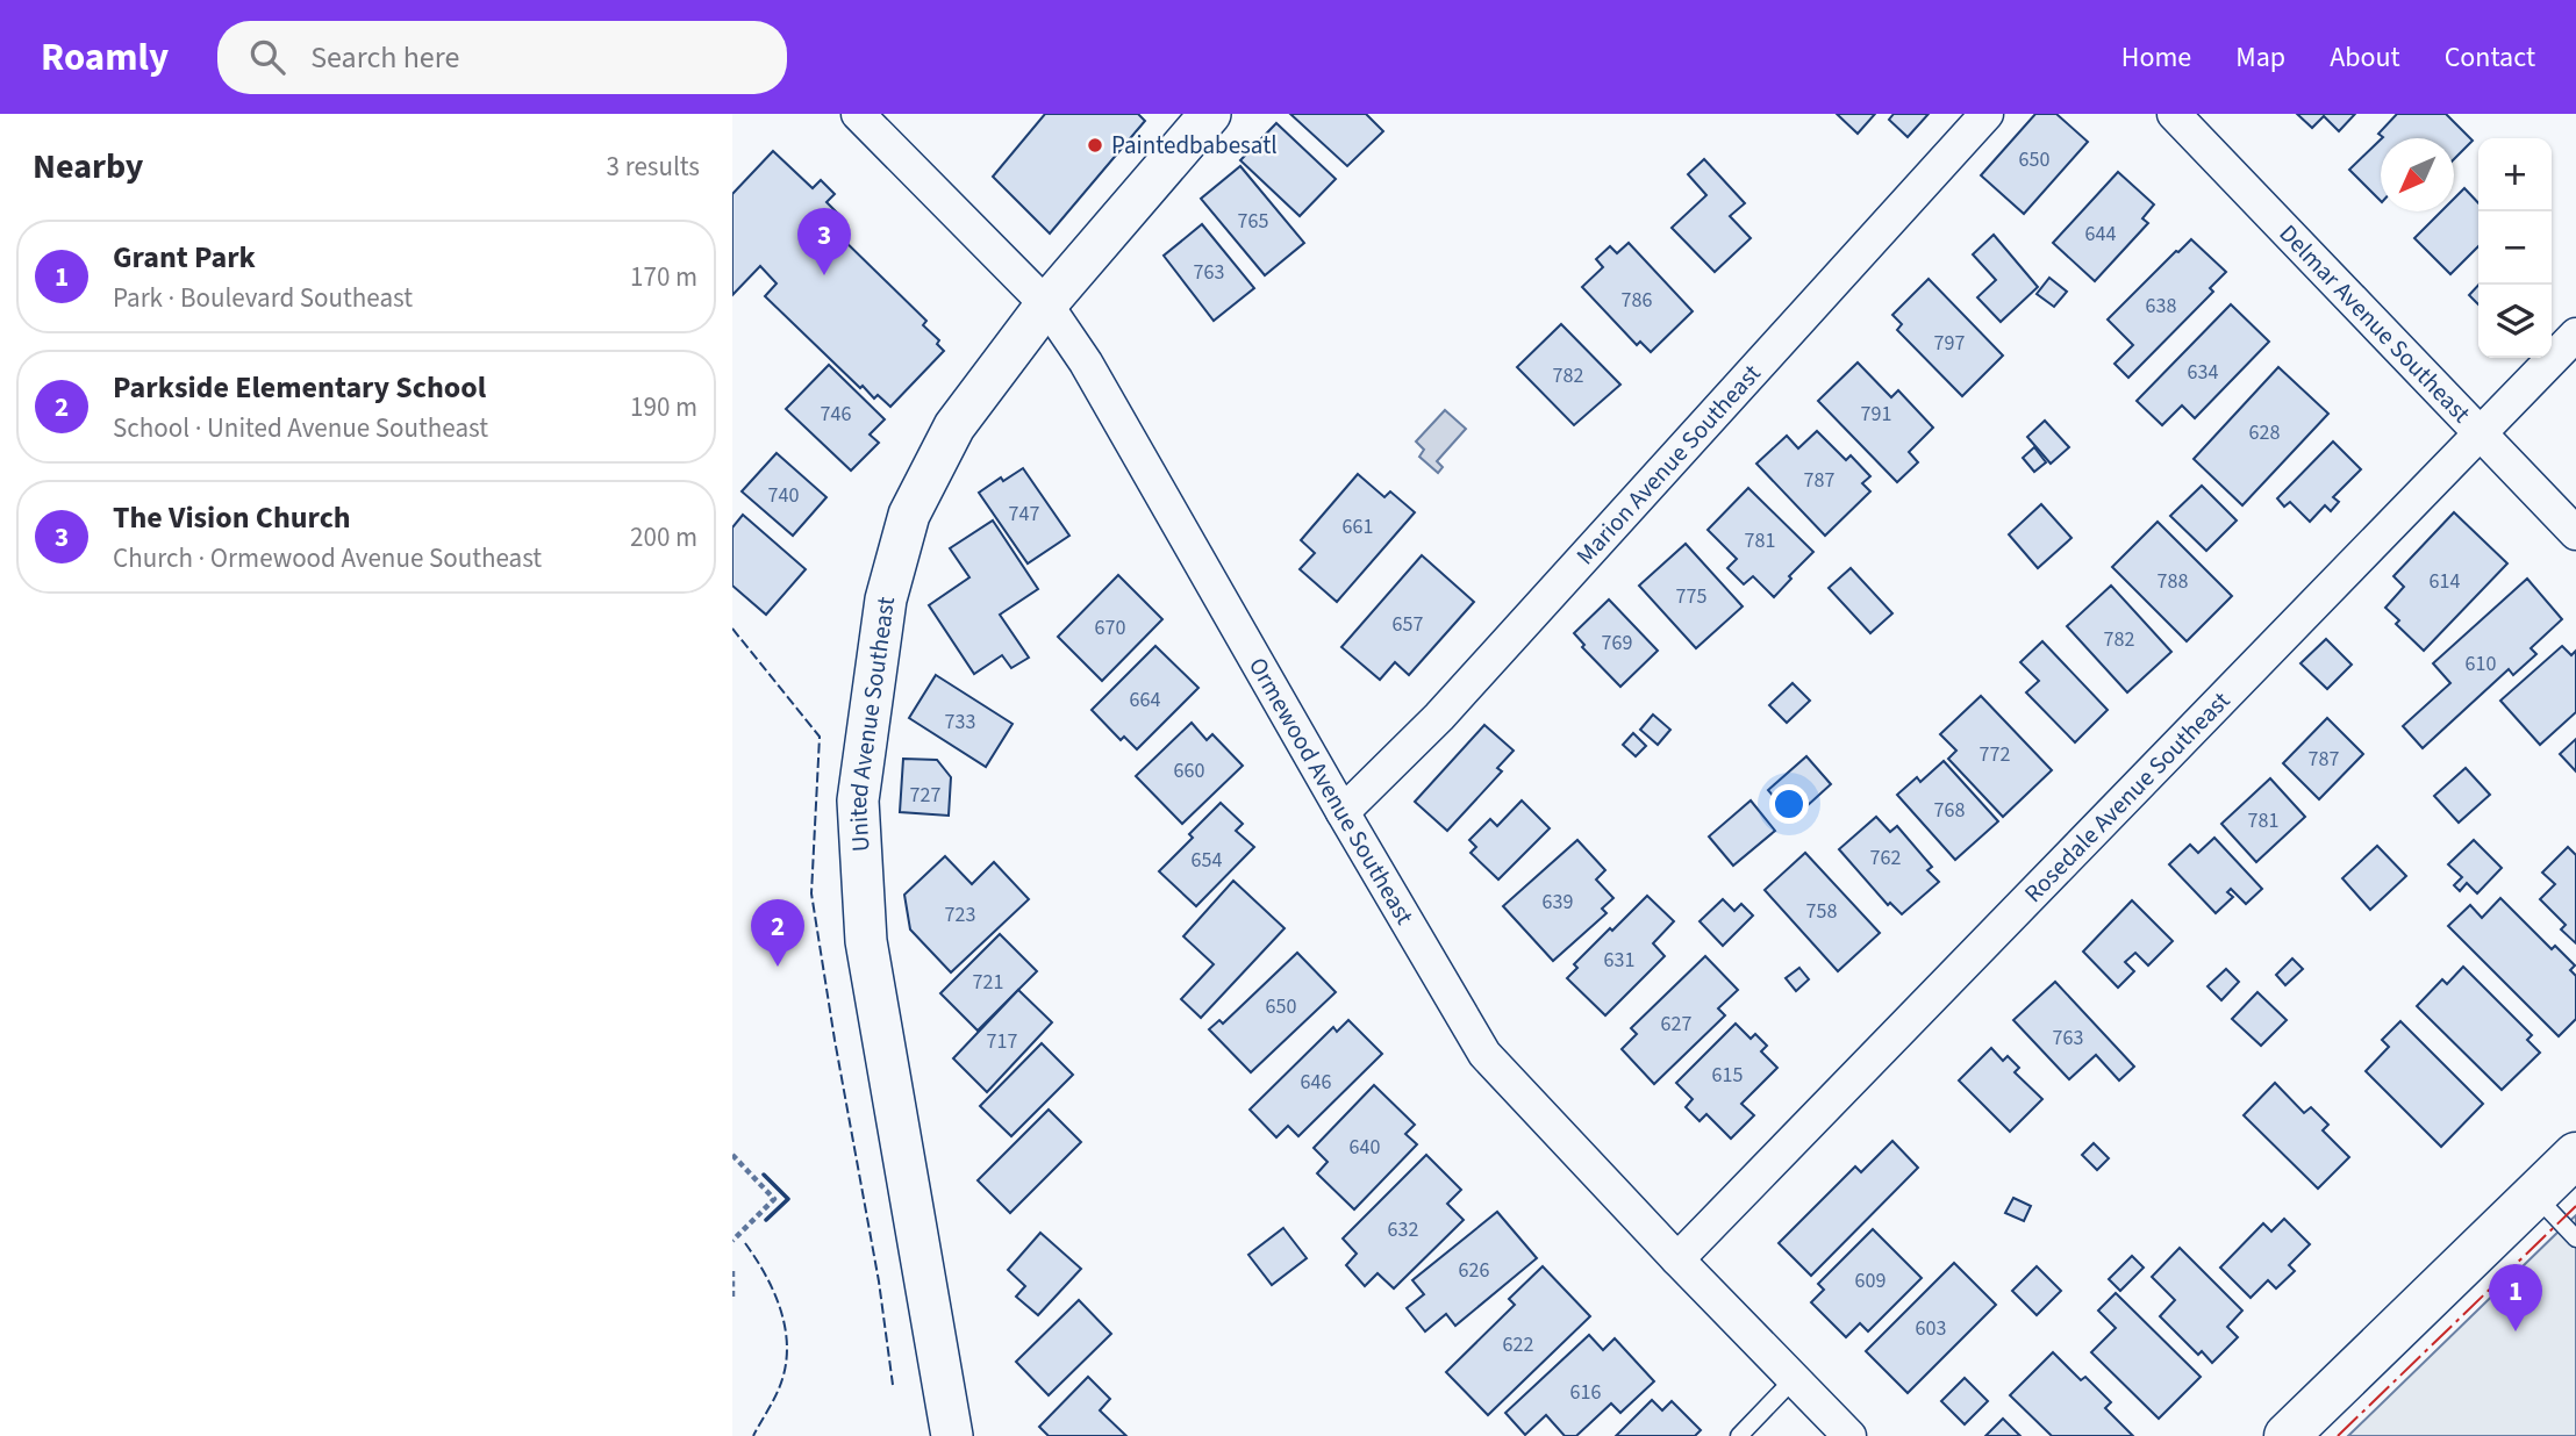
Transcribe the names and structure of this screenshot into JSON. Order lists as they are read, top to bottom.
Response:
{
  "streets": {
    "street": [
      "Delmar Avenue Southeast",
      "Marion Avenue Southeast",
      "United Avenue Southeast",
      "Ormewood Avenue Southeast",
      "Rosedale Avenue Southeast"
    ]
  },
  "crossings": [
    ["Delmar Avenue Southeast", "Rosedale Avenue Southeast"],
    ["Marion Avenue Southeast", "Ormewood Avenue Southeast"],
    ["United Avenue Southeast", "Ormewood Avenue Southeast"],
    ["Ormewood Avenue Southeast", "Rosedale Avenue Southeast"]
  ],
  "places": ["Paintedbabesatl"],
  "house_numbers": [
    "650",
    "765",
    "644",
    "763",
    "786",
    "638",
    "797",
    "634",
    "782",
    "746",
    "791",
    "628",
    "787",
    "740",
    "747",
    "661",
    "781",
    "788",
    "614",
    "775",
    "657",
    "670",
    "782",
    "769",
    "610",
    "664",
    "733",
    "772",
    "787",
    "660",
    "727",
    "768",
    "781",
    "762",
    "654",
    "639",
    "758",
    "723",
    "631",
    "721",
    "650",
    "627",
    "763",
    "717",
    "615",
    "646",
    "640",
    "632",
    "626",
    "609",
    "603",
    "622",
    "616"
  ],
  "north": "bottom left",
  "page": {
    "header": "Roamly",
    "search": "Search here",
    "nav": [
      "Home",
      "Map",
      "About",
      "Contact"
    ],
    "heading": ["Nearby", "3 results"],
    "map_buttons": ["+", "−"],
    "pins": ["3", "2", "1"],
    "list": [
      {
        "mark": "1",
        "name": "Grant Park",
        "note": "Park · Boulevard Southeast",
        "value": "170 m"
      },
      {
        "mark": "2",
        "name": "Parkside Elementary School",
        "note": "School · United Avenue Southeast",
        "value": "190 m"
      },
      {
        "mark": "3",
        "name": "The Vision Church",
        "note": "Church · Ormewood Avenue Southeast",
        "value": "200 m"
      }
    ]
  }
}
